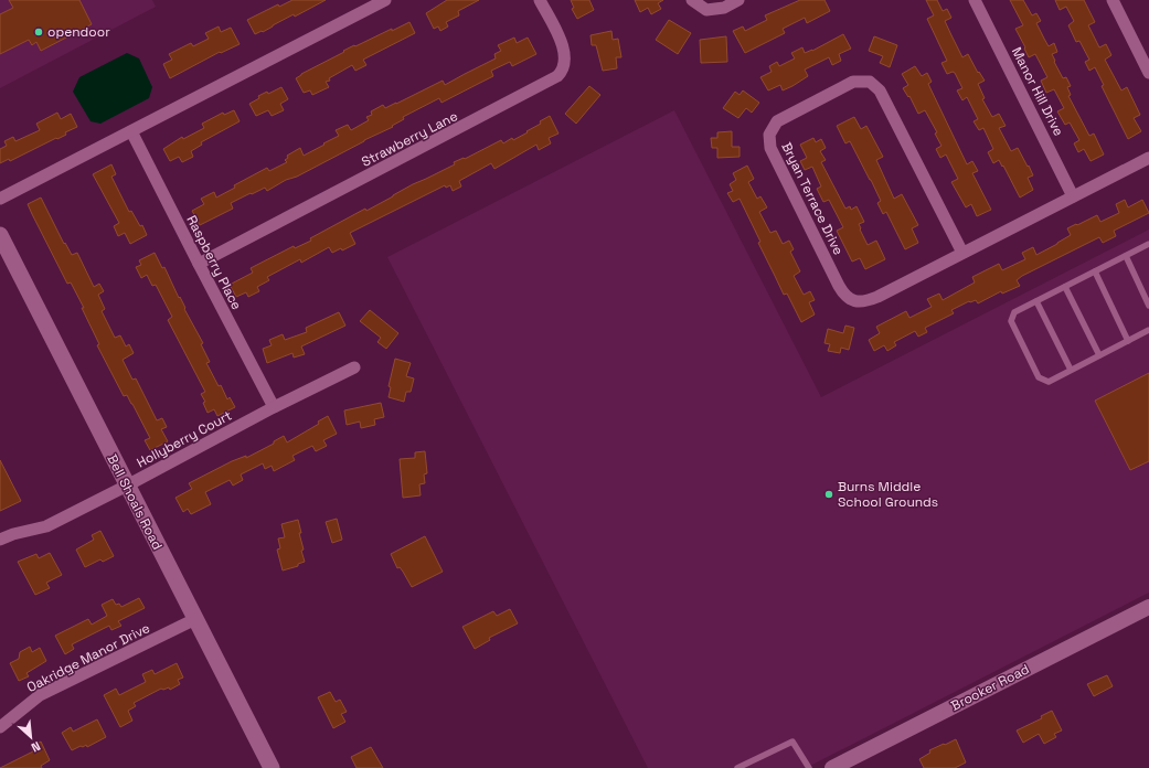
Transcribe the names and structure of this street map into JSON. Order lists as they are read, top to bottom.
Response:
{
  "streets": {
    "main road": ["Bell Shoals Road"],
    "street": [
      "Manor Hill Drive",
      "Strawberry Lane",
      "Bryan Terrace Drive",
      "Raspberry Place",
      "Hollyberry Court",
      "Oakridge Manor Drive",
      "Brooker Road"
    ]
  },
  "crossings": [
    ["Manor Hill Drive", "Bryan Terrace Drive"],
    ["Strawberry Lane", "Raspberry Place"],
    ["Raspberry Place", "Hollyberry Court"],
    ["Hollyberry Court", "Bell Shoals Road"],
    ["Bell Shoals Road", "Oakridge Manor Drive"]
  ],
  "places": ["opendoor", "Burns Middle School Grounds"],
  "north": "bottom right"
}
